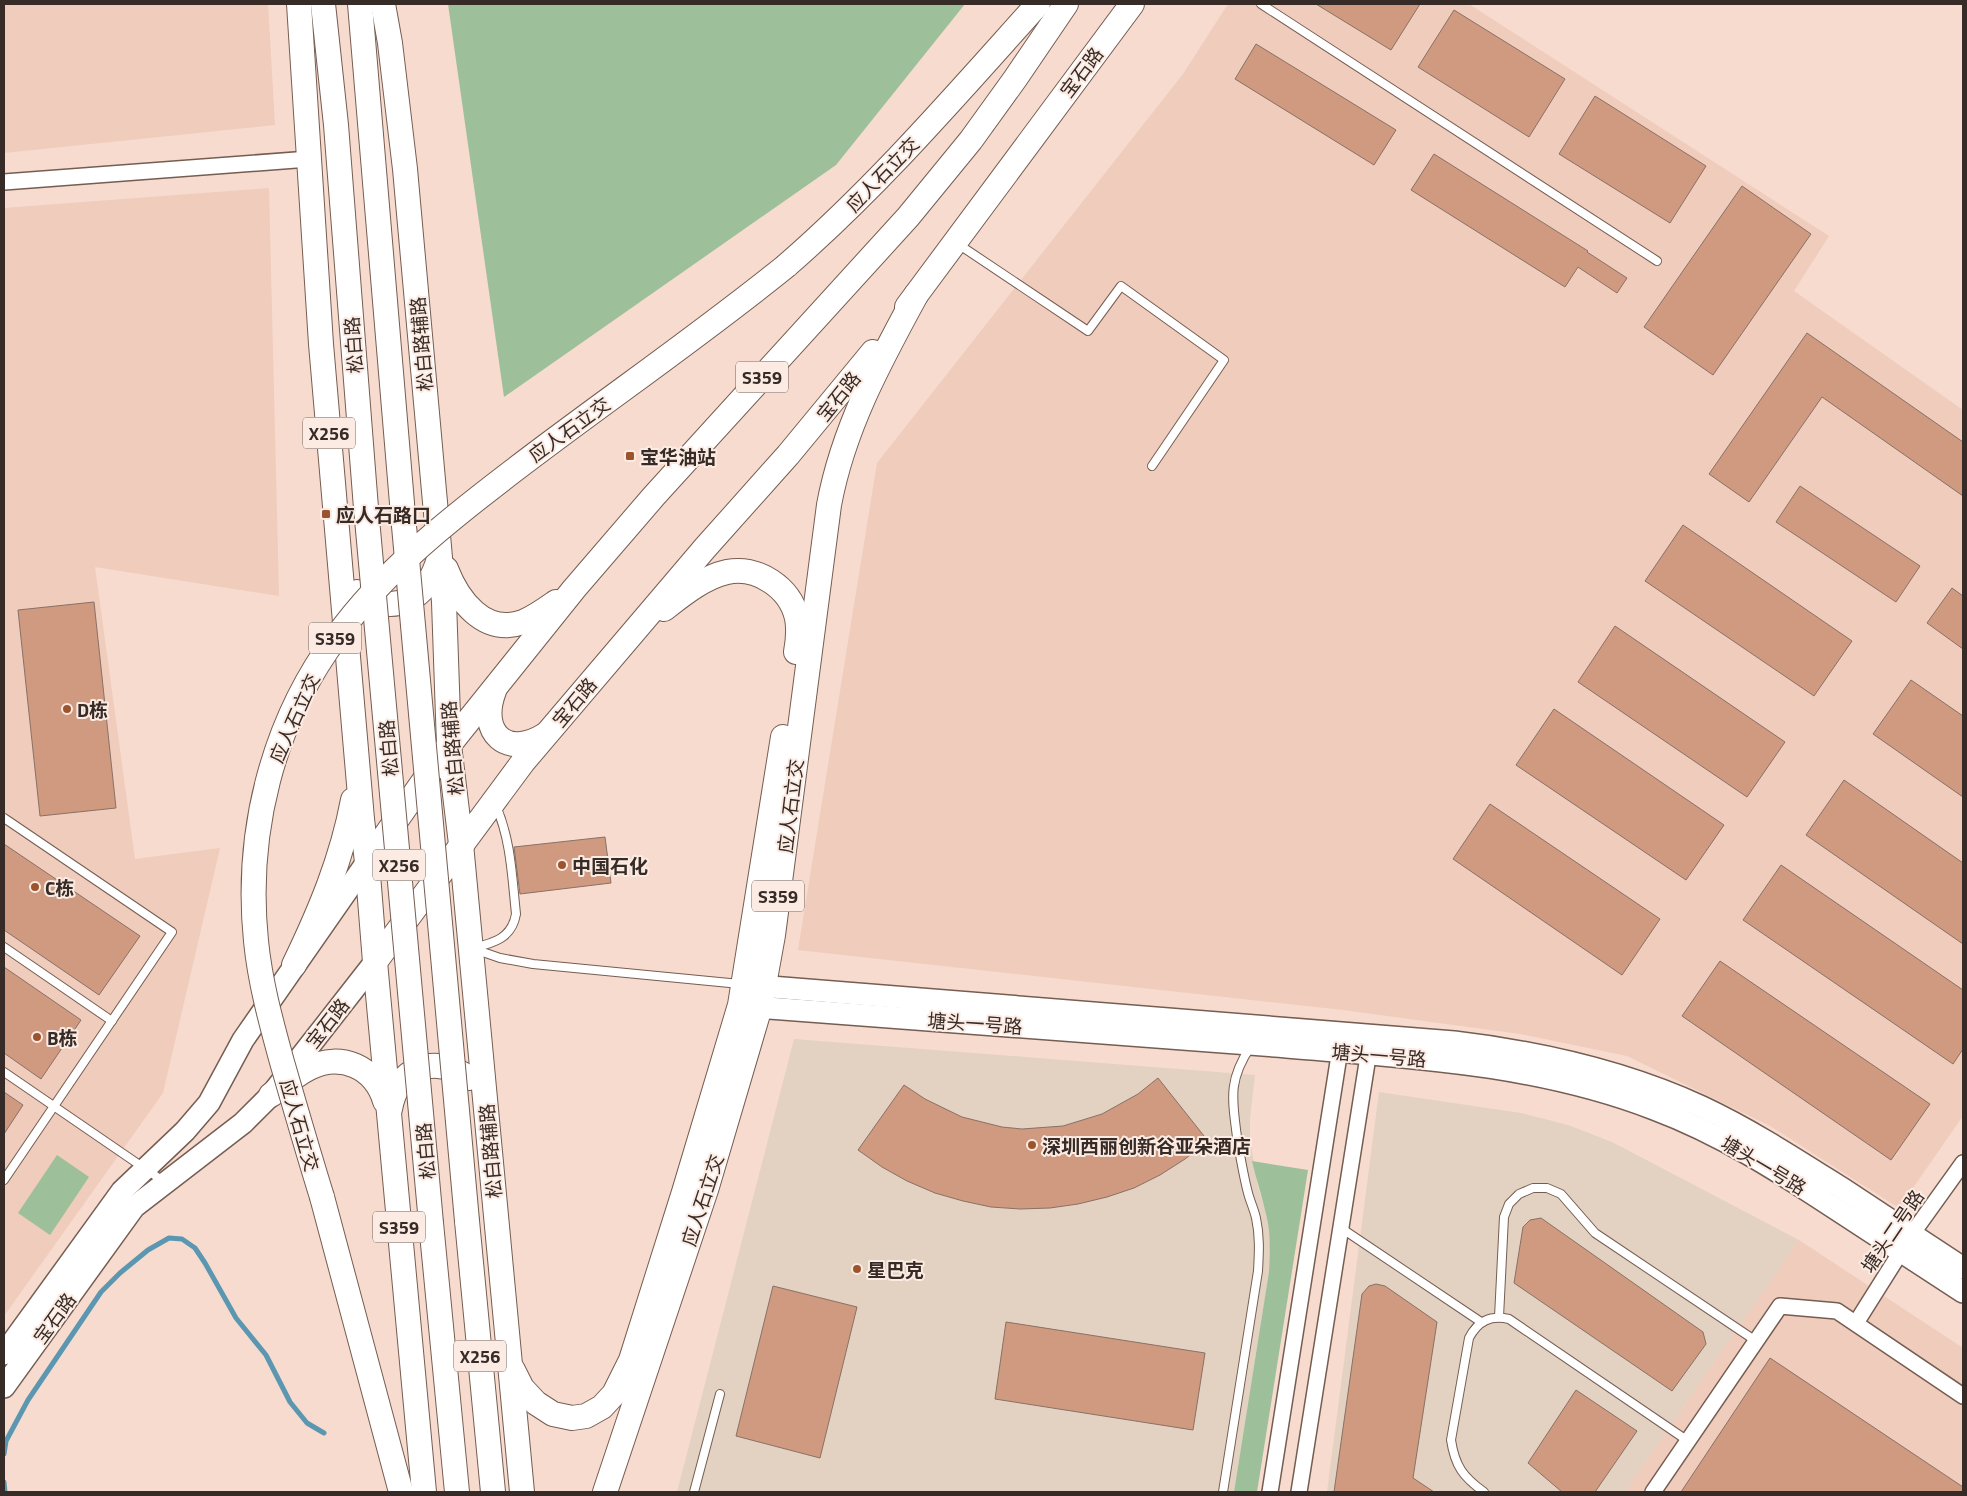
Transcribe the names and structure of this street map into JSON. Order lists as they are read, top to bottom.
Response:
{
  "streets": {
    "main road": [
      "宝石路",
      "应人石立交",
      "松白路辅路",
      "松白路",
      "S359",
      "X256"
    ],
    "street": ["塘头一号路", "塘头二号路"]
  },
  "crossings": [
    ["宝石路", "应人石立交"],
    ["宝石路", "松白路辅路"],
    ["宝石路", "S359"],
    ["宝石路", "X256"],
    ["应人石立交", "塘头一号路"],
    ["S359", "X256"],
    ["塘头一号路", "塘头二号路"]
  ],
  "places": {
    "transit": ["宝华油站", "应人石路口"],
    "other": [
      "D栋",
      "中国石化",
      "C栋",
      "B栋",
      "深圳西丽创新谷亚朵酒店",
      "星巴克"
    ]
  }
}
